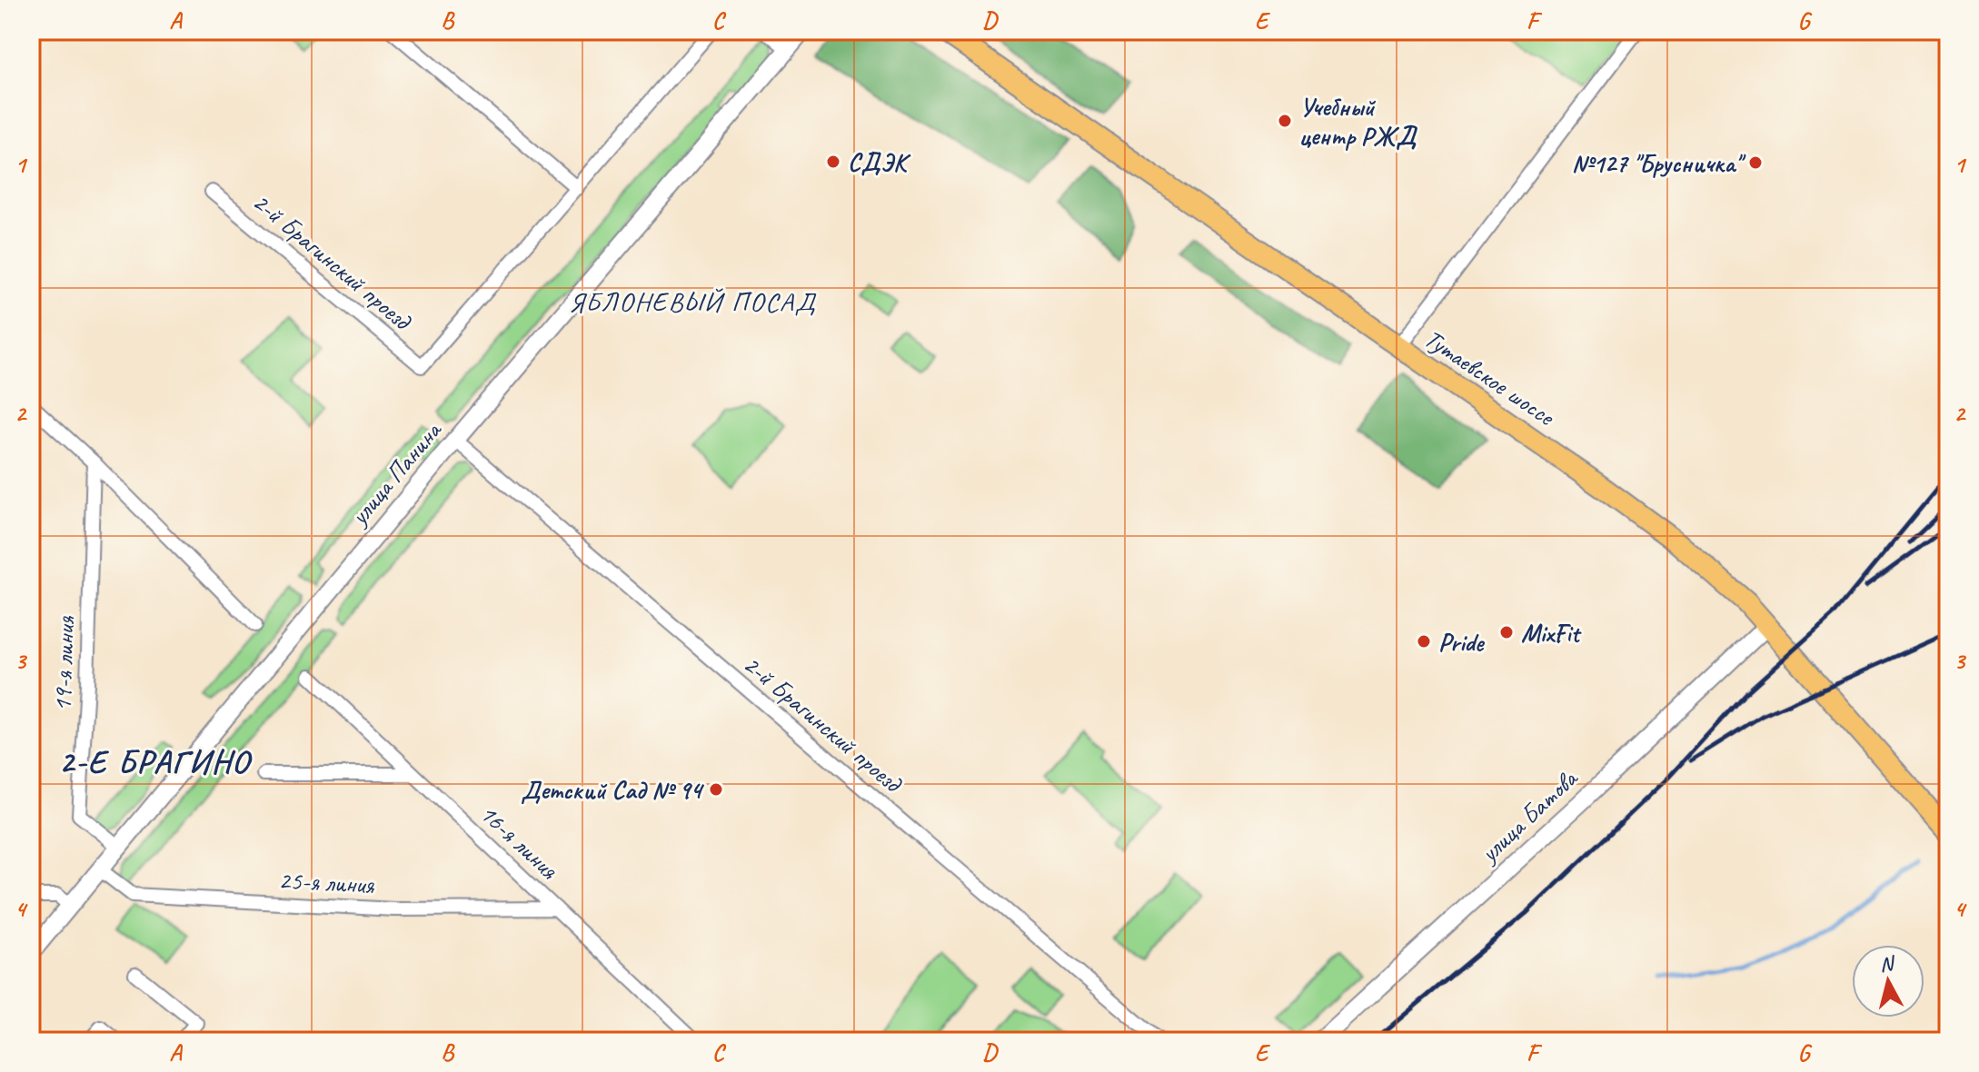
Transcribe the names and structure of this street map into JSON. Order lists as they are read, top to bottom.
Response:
{
  "streets": {
    "main road": ["Тутаевское шоссе"],
    "street": [
      "2-й Брагинский проезд",
      "улица Панина",
      "19-я линия",
      "улица Батова",
      "16-я линия",
      "25-я линия"
    ]
  },
  "crossings": [
    ["2-й Брагинский проезд", "улица Панина"],
    ["Тутаевское шоссе", "улица Батова"],
    ["улица Панина", "19-я линия"],
    ["улица Панина", "25-я линия"],
    ["16-я линия", "25-я линия"]
  ],
  "districts": ["ЯБЛОНЕВЫЙ ПОСАД", "2-Е БРАГИНО"],
  "places": [
    "Учебный центр РЖД",
    "СДЭК",
    "№127 \"Брусничка\"",
    "MixFit",
    "Pride",
    "Детский Сад № 94"
  ],
  "north": "top",
  "grid": {
    "columns": [
      "A",
      "B",
      "C",
      "D",
      "E",
      "F",
      "G"
    ],
    "rows": [
      "1",
      "2",
      "3",
      "4"
    ]
  }
}
